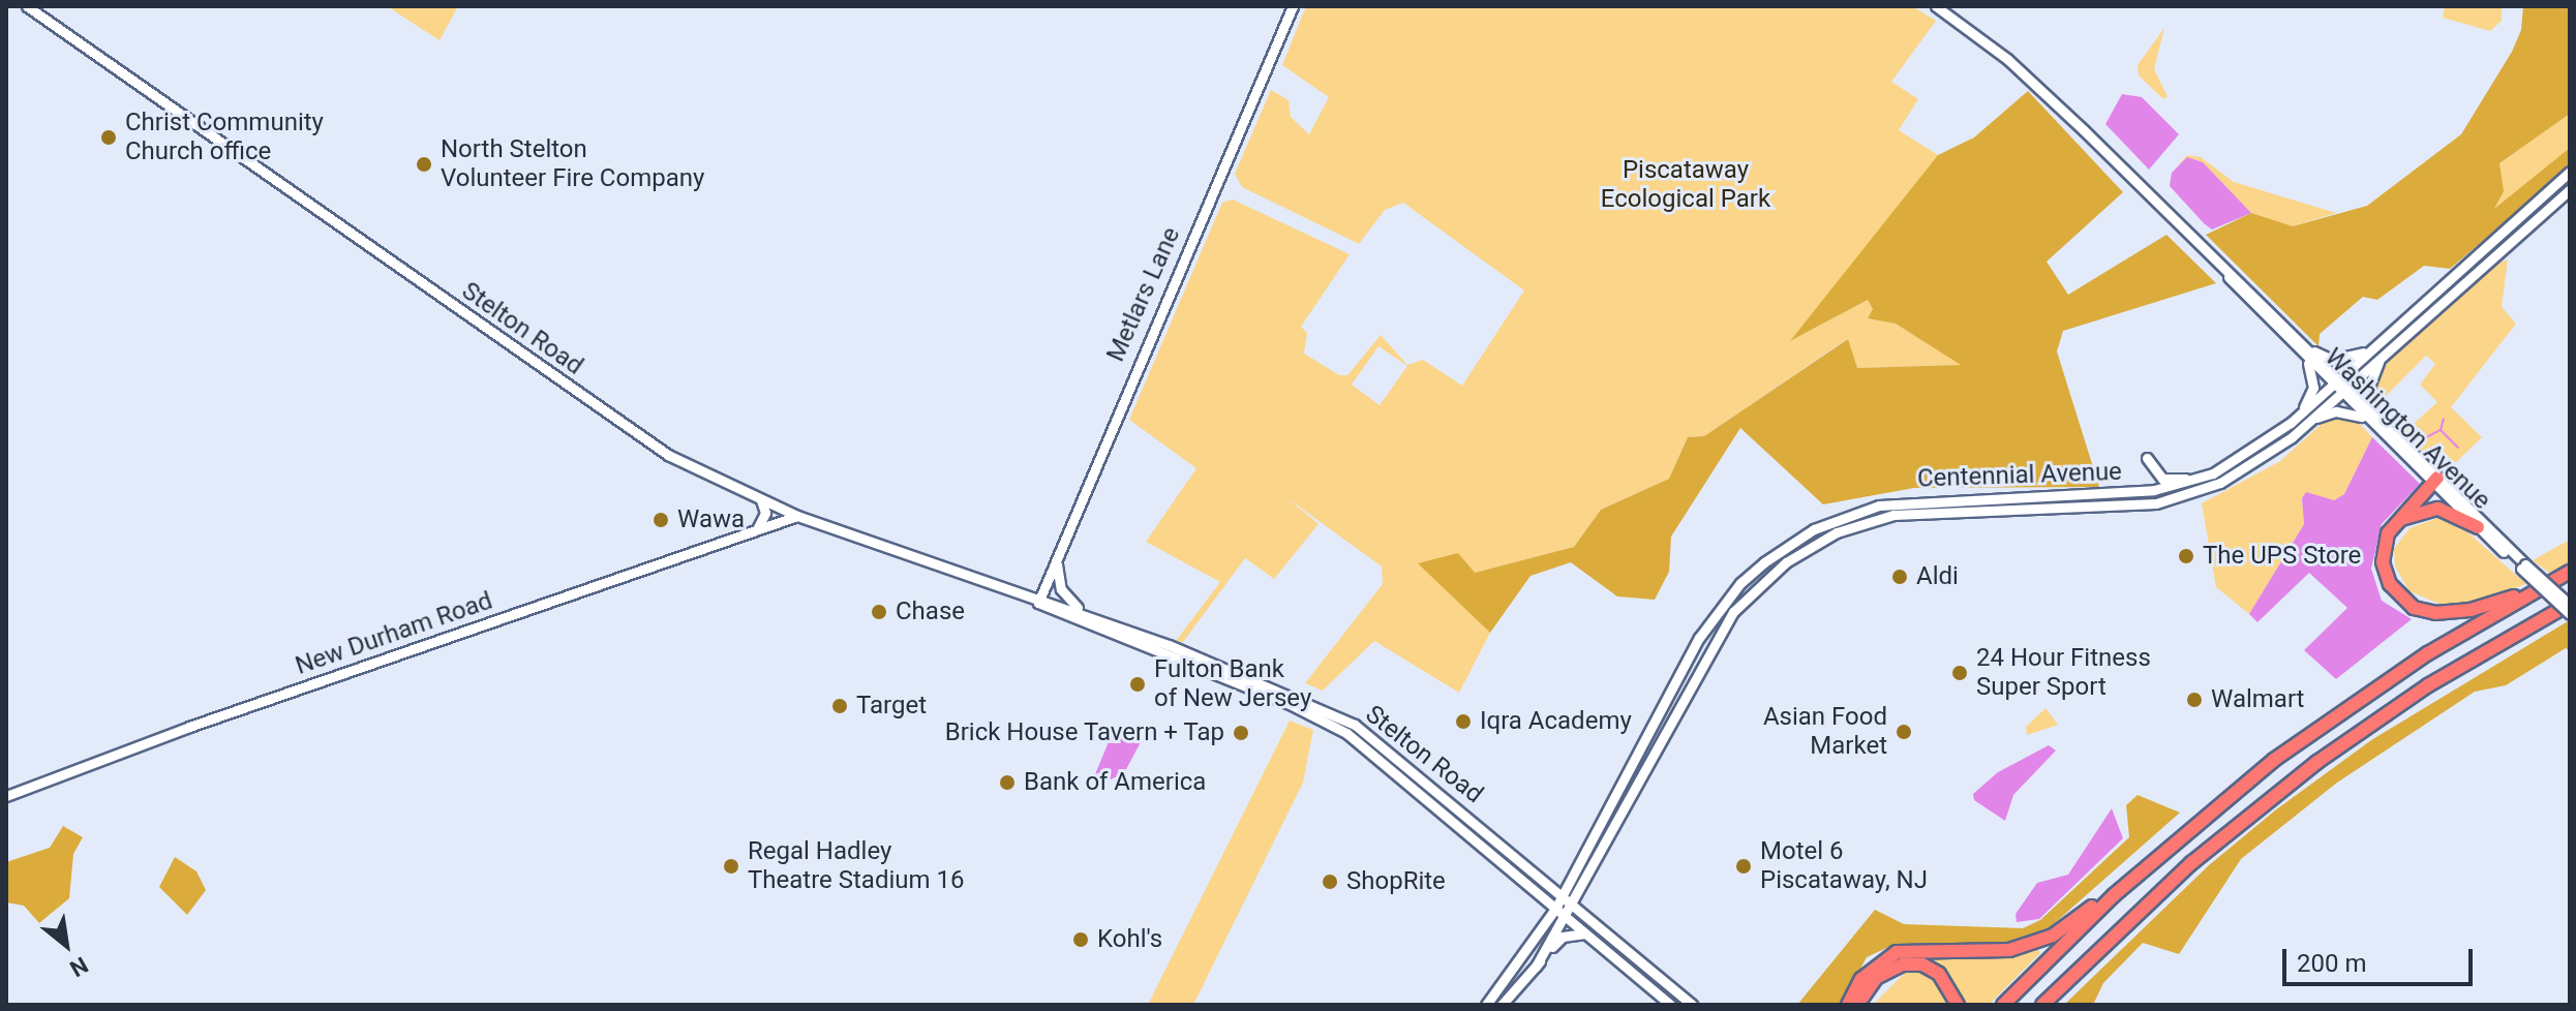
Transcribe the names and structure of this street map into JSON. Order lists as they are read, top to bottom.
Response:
{
  "streets": {
    "main road": [
      "Metlars Lane",
      "Stelton Road",
      "Washington Avenue",
      "Centennial Avenue",
      "New Durham Road"
    ]
  },
  "crossings": [
    ["Metlars Lane", "Stelton Road"],
    ["Stelton Road", "Centennial Avenue"],
    ["Stelton Road", "New Durham Road"],
    ["Washington Avenue", "Centennial Avenue"]
  ],
  "parks": ["Piscataway Ecological Park"],
  "places": [
    "Christ Community Church office",
    "North Stelton Volunteer Fire Company",
    "Wawa",
    "The UPS Store",
    "Aldi",
    "Chase",
    "24 Hour Fitness Super Sport",
    "Fulton Bank of New Jersey",
    "Walmart",
    "Target",
    "Iqra Academy",
    "Asian Food Market",
    "Brick House Tavern + Tap",
    "Bank of America",
    "Regal Hadley Theatre Stadium 16",
    "Motel 6 Piscataway, NJ",
    "ShopRite",
    "Kohl's"
  ],
  "scale_bar": "200 m",
  "north": "bottom right"
}
